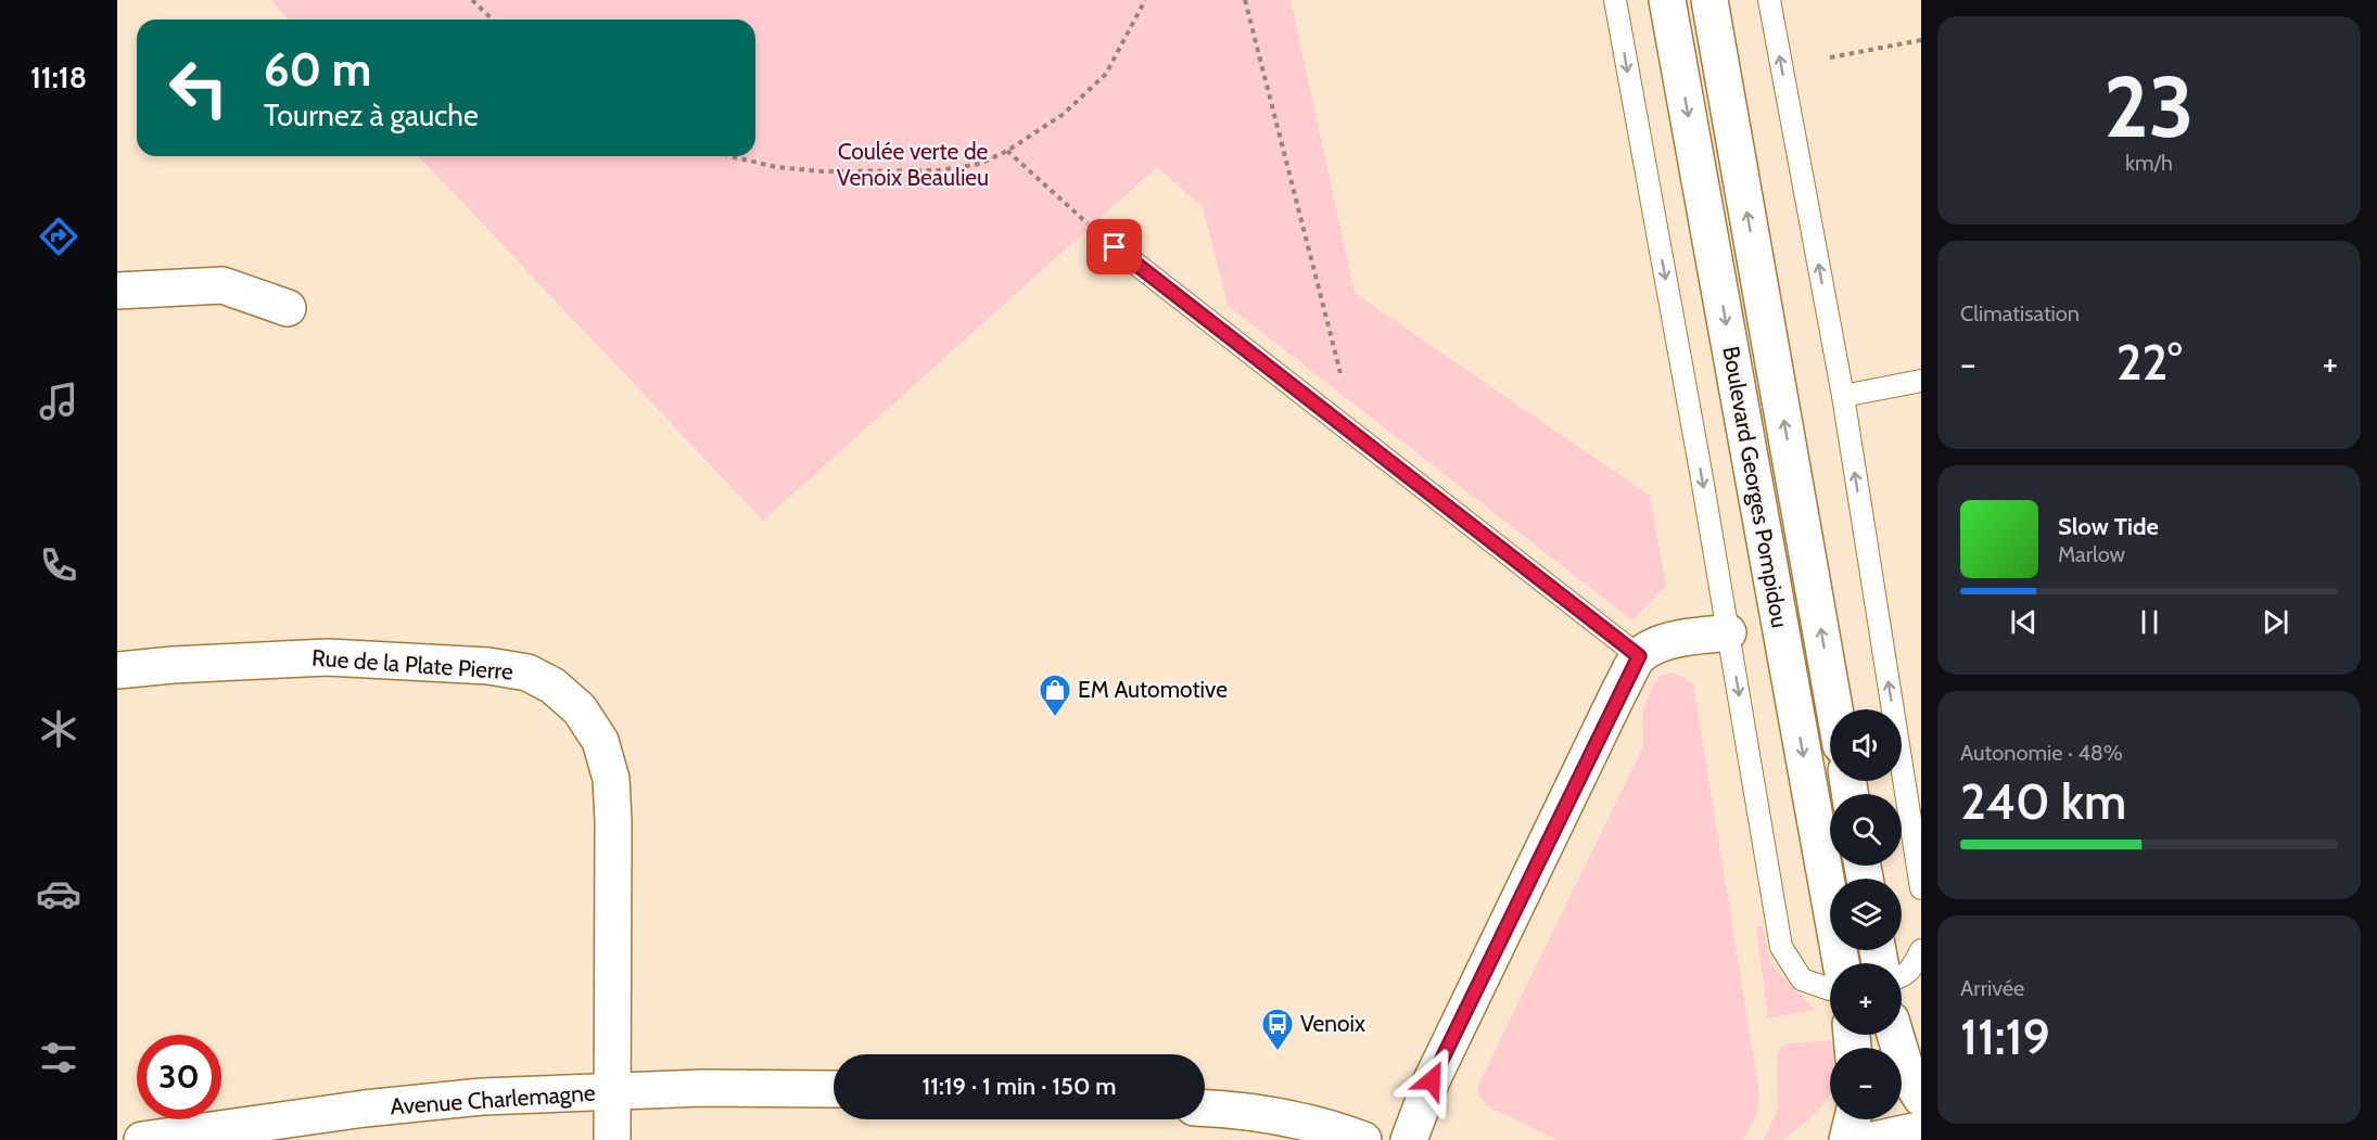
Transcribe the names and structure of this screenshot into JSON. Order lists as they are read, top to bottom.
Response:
{
  "streets": {
    "street": ["Boulevard Georges Pompidou", "Rue de la Plate Pierre", "Avenue Charlemagne"]
  },
  "crossings": [
    ["Rue de la Plate Pierre", "Avenue Charlemagne"]
  ],
  "parks": ["Coulée verte de Venoix Beaulieu"],
  "places": {
    "shop": ["EM Automotive"],
    "bus stop": ["Venoix"]
  },
  "page": {
    "tabs": "11:18",
    "tile": [
      ["23", "km/h"],
      "Climatisation",
      ["Autonomie · 48%", "240 km"],
      ["Arrivée", "11:19"]
    ],
    "turn": ["60 m", "Tournez à gauche"],
    "heat": ["−", "22°", "+"],
    "song": ["Slow Tide", "Marlow"],
    "map_buttons": ["+", "−"],
    "limit": "30",
    "trip": "11:19 · 1 min · 150 m"
  }
}
